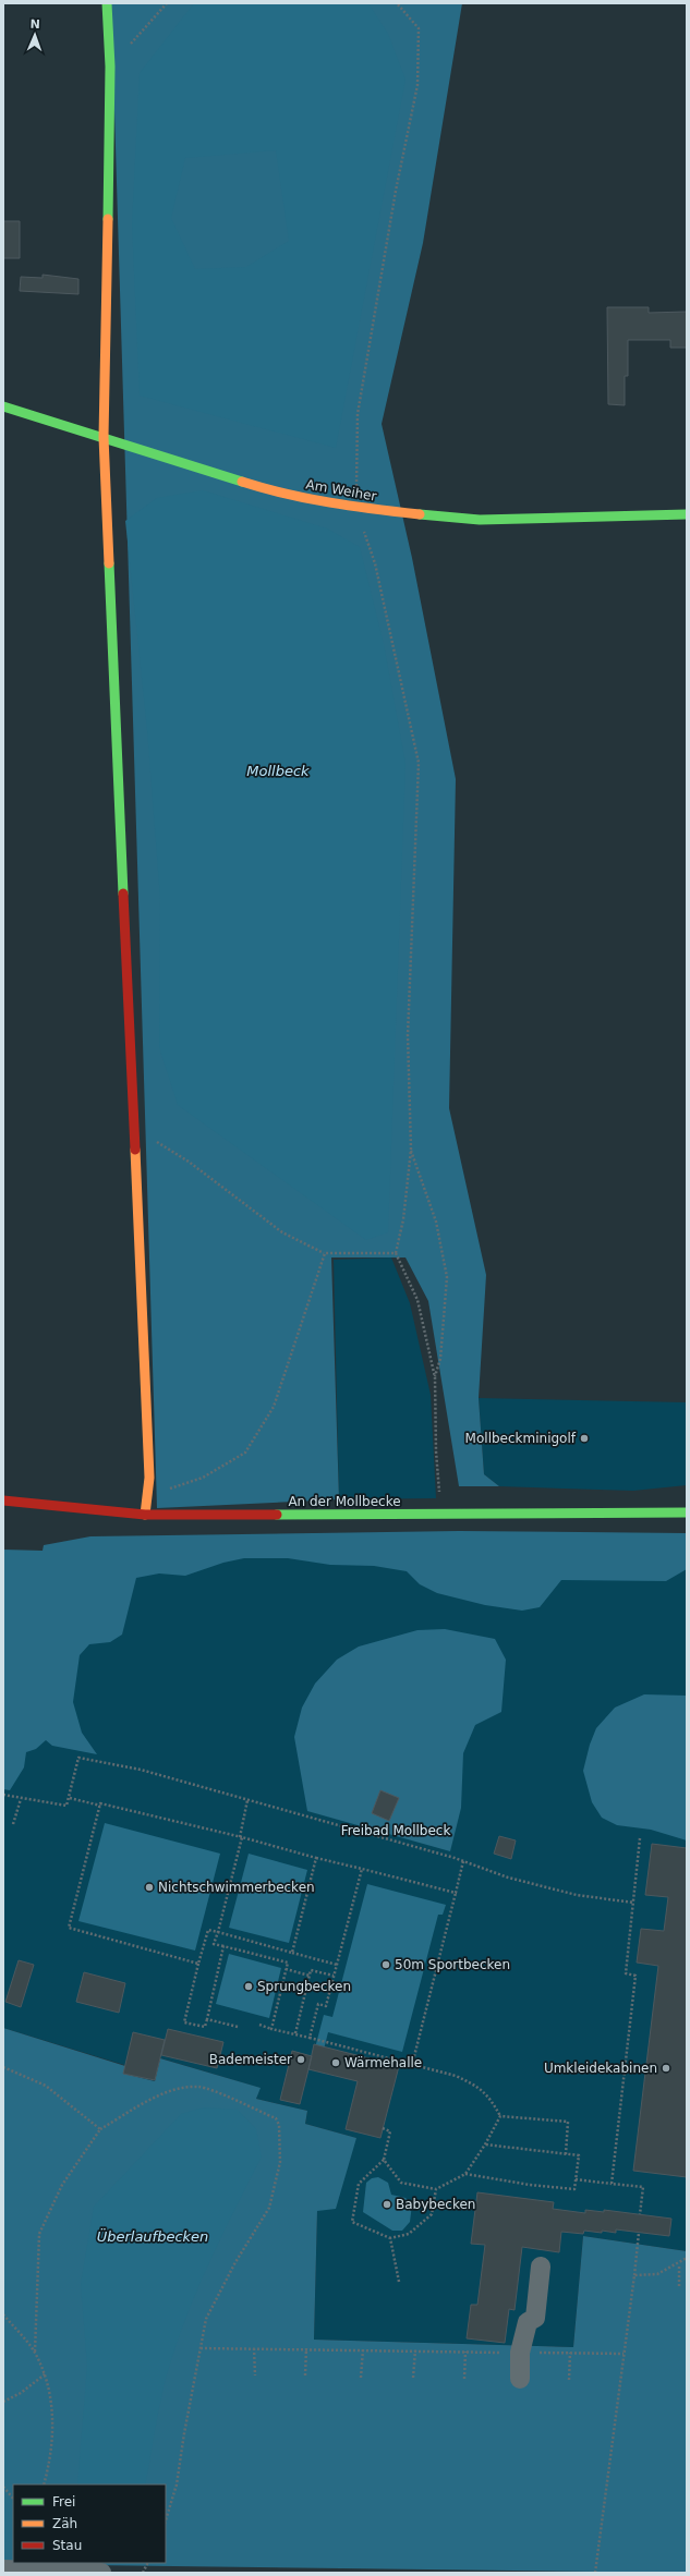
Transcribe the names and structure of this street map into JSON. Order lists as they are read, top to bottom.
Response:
{
  "streets": {
    "street": ["Am Weiher", "An der Mollbecke"]
  },
  "water": ["Mollbeck", "Überlaufbecken"],
  "parks": ["Freibad Mollbeck"],
  "places": [
    "Mollbeckminigolf",
    "Nichtschwimmerbecken",
    "50m Sportbecken",
    "Sprungbecken",
    "Bademeister",
    "Wärmehalle",
    "Umkleidekabinen",
    "Babybecken"
  ],
  "legend": ["Frei", "Zäh", "Stau"],
  "north": "top"
}
